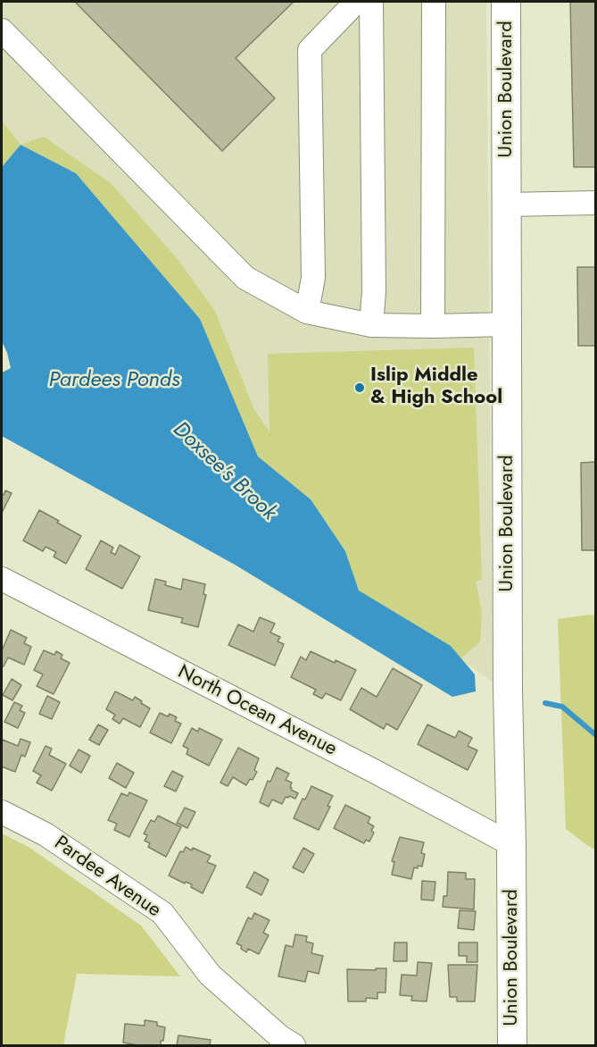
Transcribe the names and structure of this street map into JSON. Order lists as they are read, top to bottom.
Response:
{
  "streets": {
    "main road": ["Union Boulevard"],
    "street": ["North Ocean Avenue", "Pardee Avenue"]
  },
  "crossings": [
    ["Union Boulevard", "North Ocean Avenue"]
  ],
  "water": ["Pardees Ponds", "Doxsee's Brook"],
  "places": ["Islip Middle & High School"]
}
